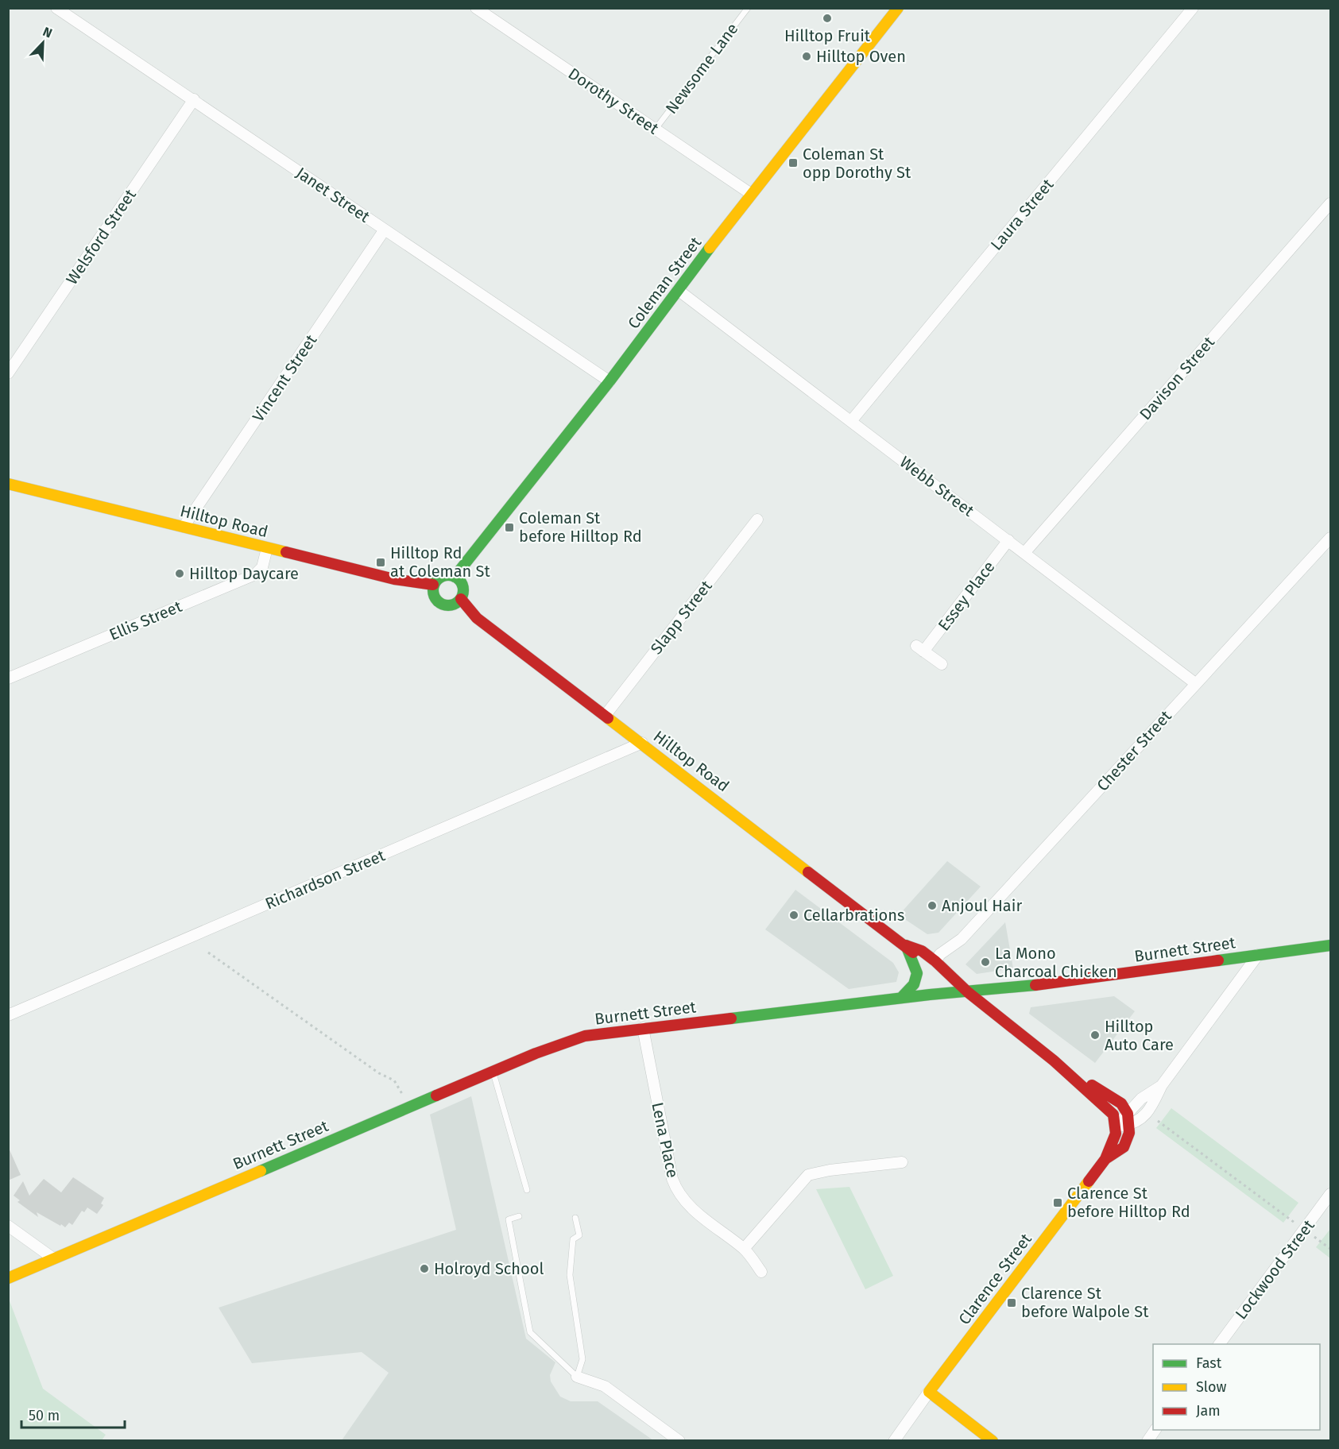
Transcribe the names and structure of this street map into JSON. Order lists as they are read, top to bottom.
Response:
{
  "streets": {
    "street": [
      "Dorothy Street",
      "Janet Street",
      "Laura Street",
      "Welsford Street",
      "Coleman Street",
      "Vincent Street",
      "Davison Street",
      "Webb Street",
      "Hilltop Road",
      "Essey Place",
      "Slapp Street",
      "Ellis Street",
      "Chester Street",
      "Richardson Street",
      "Burnett Street",
      "Lena Place",
      "Lockwood Street",
      "Clarence Street"
    ],
    "lane": ["Newsome Lane"]
  },
  "crossings": [
    ["Newsome Lane", "Dorothy Street"],
    ["Dorothy Street", "Coleman Street"],
    ["Janet Street", "Welsford Street"],
    ["Janet Street", "Coleman Street"],
    ["Janet Street", "Vincent Street"],
    ["Laura Street", "Webb Street"],
    ["Coleman Street", "Webb Street"],
    ["Coleman Street", "Hilltop Road"],
    ["Vincent Street", "Hilltop Road"],
    ["Davison Street", "Webb Street"],
    ["Webb Street", "Essey Place"],
    ["Webb Street", "Chester Street"],
    ["Hilltop Road", "Slapp Street"],
    ["Hilltop Road", "Ellis Street"],
    ["Hilltop Road", "Chester Street"],
    ["Hilltop Road", "Richardson Street"],
    ["Hilltop Road", "Burnett Street"],
    ["Hilltop Road", "Clarence Street"],
    ["Burnett Street", "Lena Place"],
    ["Burnett Street", "Clarence Street"]
  ],
  "places": {
    "other": [
      "Hilltop Fruit",
      "Hilltop Oven",
      "Hilltop Daycare",
      "Anjoul Hair",
      "Cellarbrations",
      "La Mono Charcoal Chicken",
      "Hilltop Auto Care",
      "Holroyd School"
    ],
    "transit": [
      "Coleman St opp Dorothy St",
      "Coleman St before Hilltop Rd",
      "Hilltop Rd at Coleman St",
      "Clarence St before Hilltop Rd",
      "Clarence St before Walpole St"
    ]
  },
  "legend": ["Fast", "Slow", "Jam"],
  "scale_bar": "50 m",
  "north": "top right"
}
